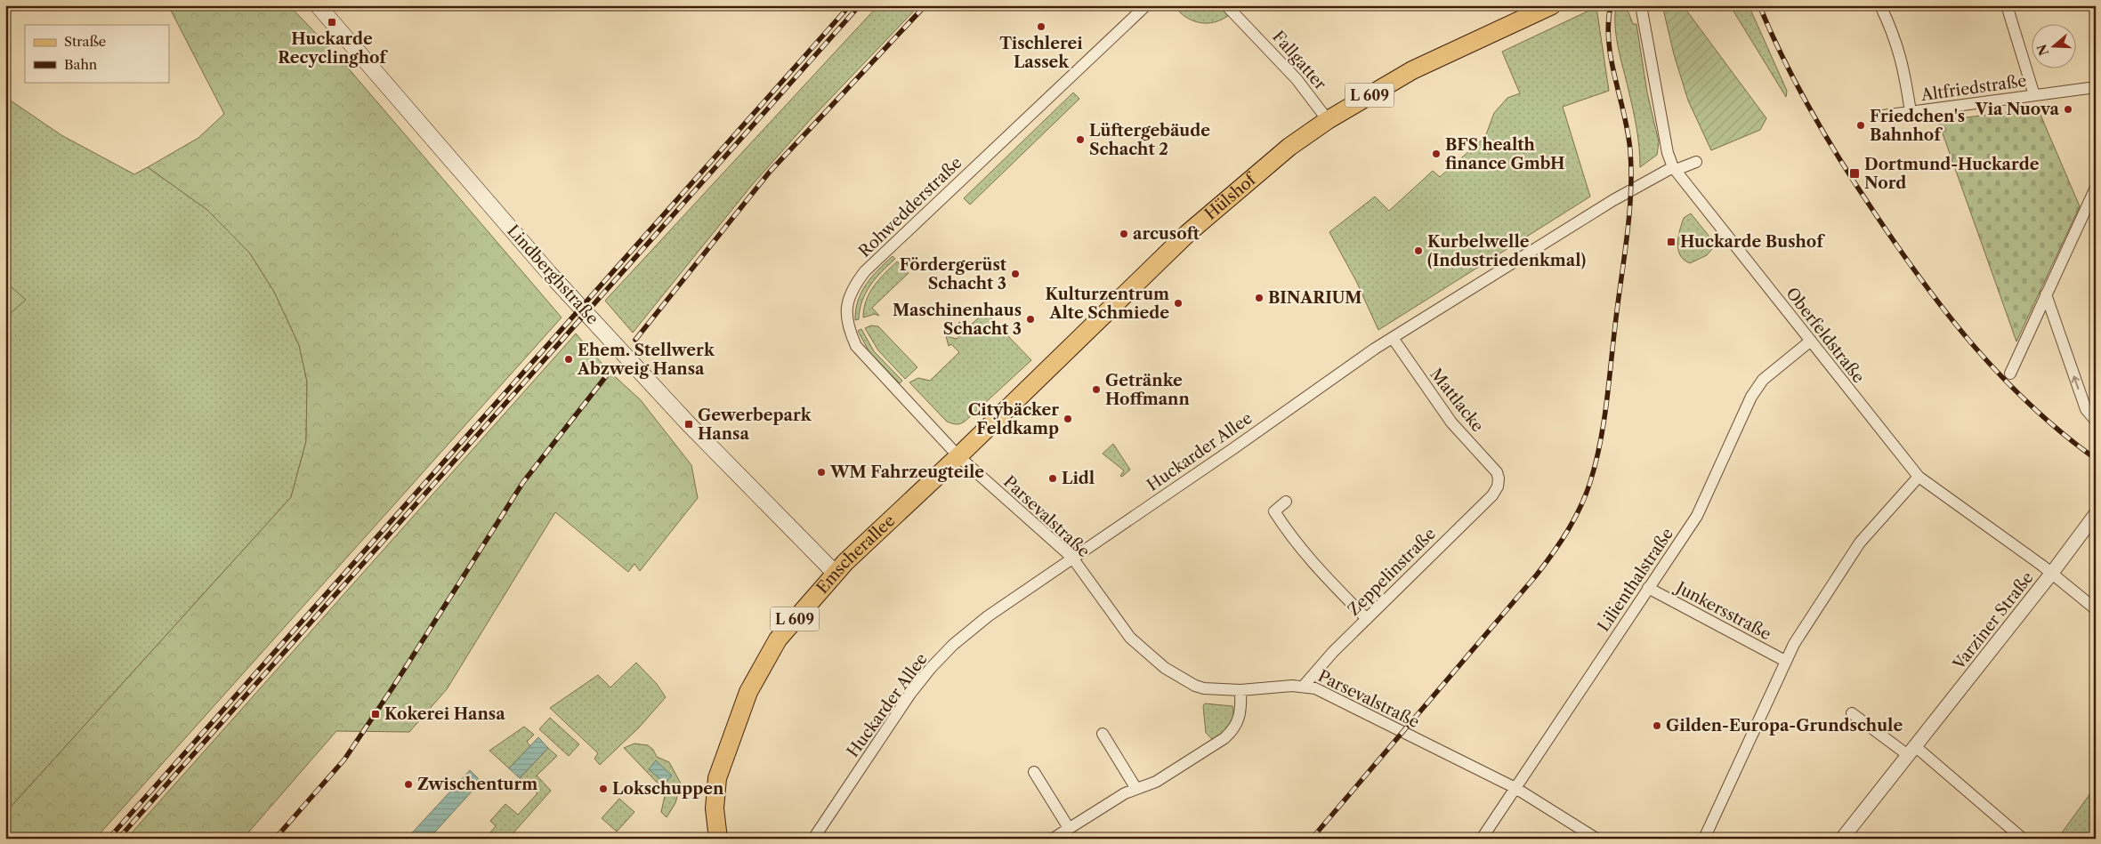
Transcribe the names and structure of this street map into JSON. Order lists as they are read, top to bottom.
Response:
{
  "streets": {
    "main road": [
      "L 609",
      "Hülshof",
      "Lindberghstraße",
      "Emscherallee"
    ],
    "street": [
      "Fallgatter",
      "Altfriedstraße",
      "Rohwedderstraße",
      "Oberfeldstraße",
      "Mattlacke",
      "Huckarder Allee",
      "Parsevalstraße",
      "Zeppelinstraße",
      "Lilienthalstraße",
      "Junkersstraße",
      "Varziner Straße"
    ]
  },
  "crossings": [
    ["Fallgatter", "Hülshof"],
    ["Hülshof", "Rohwedderstraße"],
    ["Hülshof", "Parsevalstraße"],
    ["Hülshof", "Emscherallee"],
    ["Rohwedderstraße", "Parsevalstraße"],
    ["Rohwedderstraße", "Emscherallee"],
    ["Lindberghstraße", "Emscherallee"],
    ["Oberfeldstraße", "Huckarder Allee"],
    ["Oberfeldstraße", "Lilienthalstraße"],
    ["Oberfeldstraße", "Varziner Straße"],
    ["Mattlacke", "Huckarder Allee"],
    ["Mattlacke", "Zeppelinstraße"],
    ["Huckarder Allee", "Parsevalstraße"],
    ["Parsevalstraße", "Emscherallee"],
    ["Parsevalstraße", "Zeppelinstraße"],
    ["Parsevalstraße", "Lilienthalstraße"],
    ["Lilienthalstraße", "Junkersstraße"]
  ],
  "places": {
    "transit": [
      "Huckarde Recyclinghof",
      "Dortmund-Huckarde Nord",
      "Huckarde Bushof",
      "Gewerbepark Hansa",
      "Kokerei Hansa"
    ],
    "other": [
      "Tischlerei Lassek",
      "Via Nuova",
      "Friedchen's Bahnhof",
      "Lüftergebäude Schacht 2",
      "BFS health finance GmbH",
      "arcusoft",
      "Kurbelwelle (Industriedenkmal)",
      "Fördergerüst Schacht 3",
      "BINARIUM",
      "Kulturzentrum Alte Schmiede",
      "Maschinenhaus Schacht 3",
      "Ehem. Stellwerk Abzweig Hansa",
      "Getränke Hoffmann",
      "Citybäcker Feldkamp",
      "WM Fahrzeugteile",
      "Lidl",
      "Gilden-Europa-Grundschule",
      "Zwischenturm",
      "Lokschuppen"
    ]
  },
  "legend": ["Straße", "Bahn"],
  "north": "left"
}
